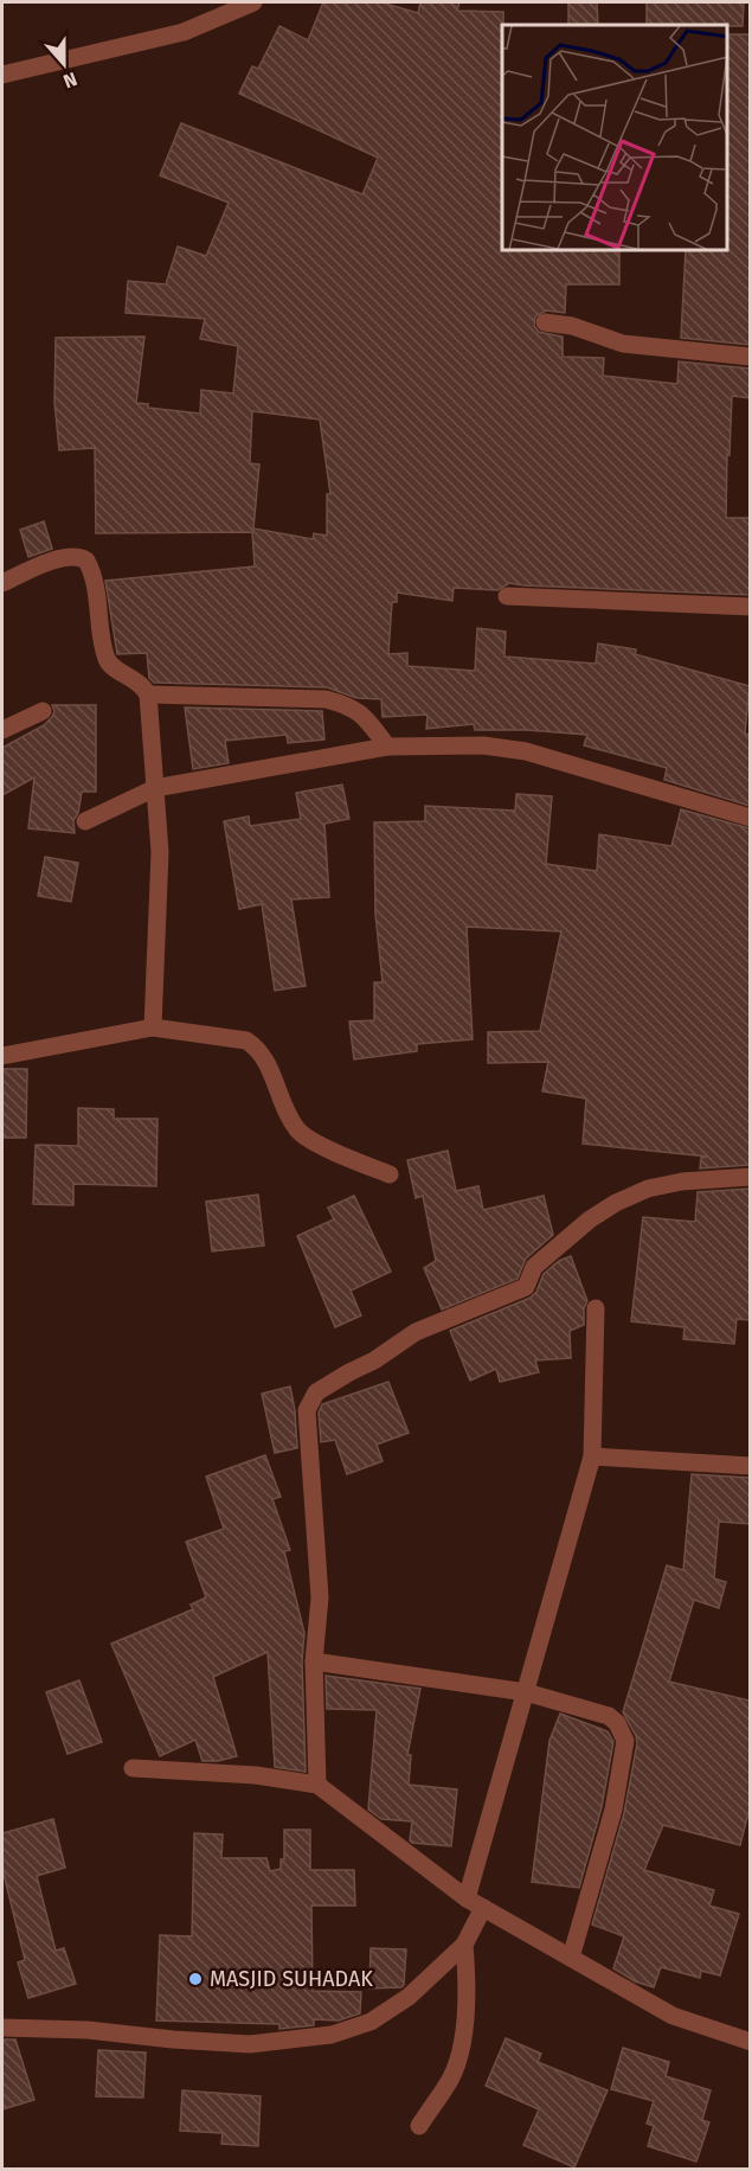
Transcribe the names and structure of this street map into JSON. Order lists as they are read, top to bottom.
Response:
{
  "places": ["MASJID SUHADAK"],
  "north": "bottom"
}
